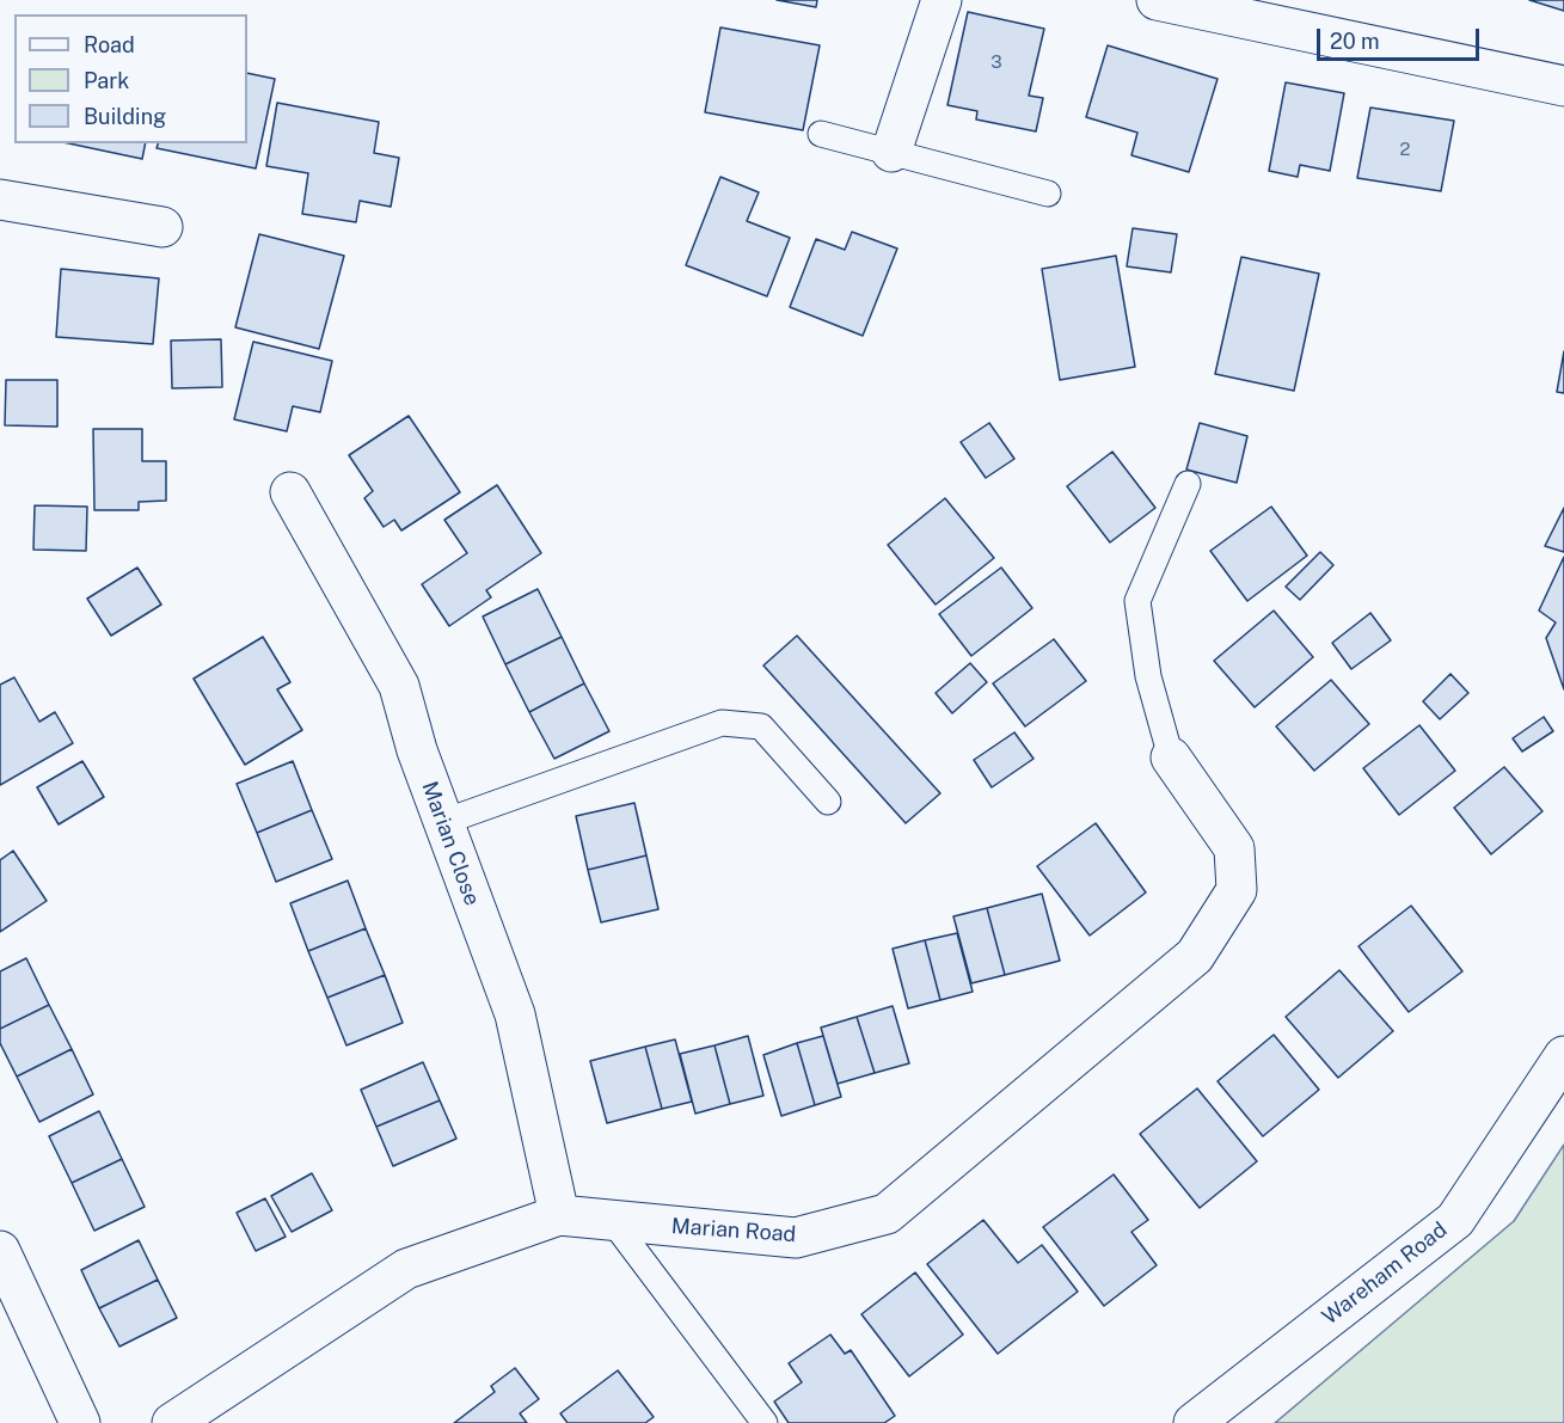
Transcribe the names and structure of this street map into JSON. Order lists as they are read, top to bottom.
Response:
{
  "streets": {
    "street": ["Marian Close", "Marian Road", "Wareham Road"]
  },
  "crossings": [
    ["Marian Close", "Marian Road"]
  ],
  "house_numbers": ["3", "2"],
  "legend": ["Road", "Park", "Building"],
  "scale_bar": "20 m"
}
